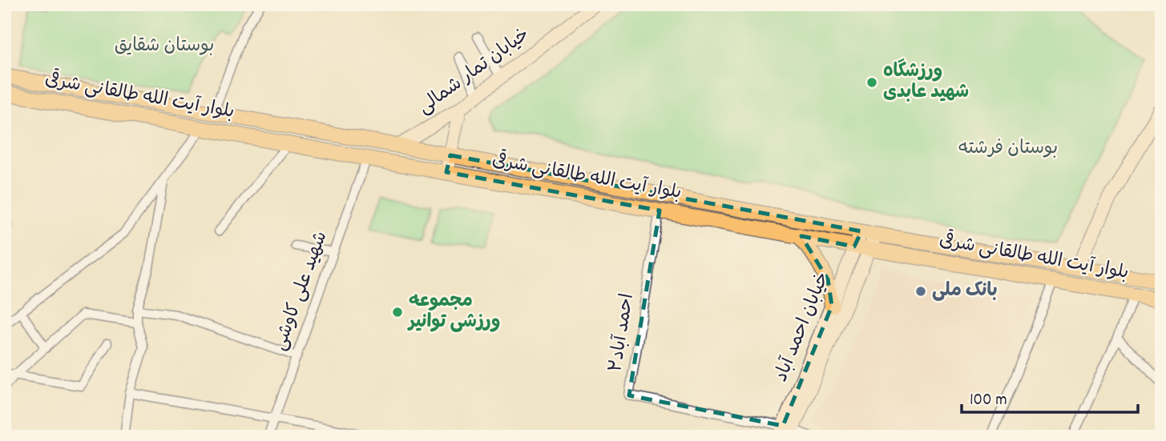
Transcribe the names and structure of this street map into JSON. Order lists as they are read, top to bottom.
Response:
{
  "streets": {
    "main road": ["خیابان تمار شمالی", "بلوار آیت الله طالقانی شرقی", "خیابان احمد آباد"],
    "street": ["شهید علی کاوشی", "احمد آباد۲"]
  },
  "crossings": [
    ["خیابان تمار شمالی", "بلوار آیت الله طالقانی شرقی"],
    ["بلوار آیت الله طالقانی شرقی", "شهید علی کاوشی"],
    ["بلوار آیت الله طالقانی شرقی", "خیابان احمد آباد"],
    ["بلوار آیت الله طالقانی شرقی", "احمد آباد۲"],
    ["خیابان احمد آباد", "احمد آباد۲"]
  ],
  "parks": ["بوستان شقایق", "بوستان فرشته"],
  "places": ["ورزشگاه شهید عابدی", "بانک ملی", "مجموعه ورزشی توانیر"],
  "scale_bar": "100 m"
}
